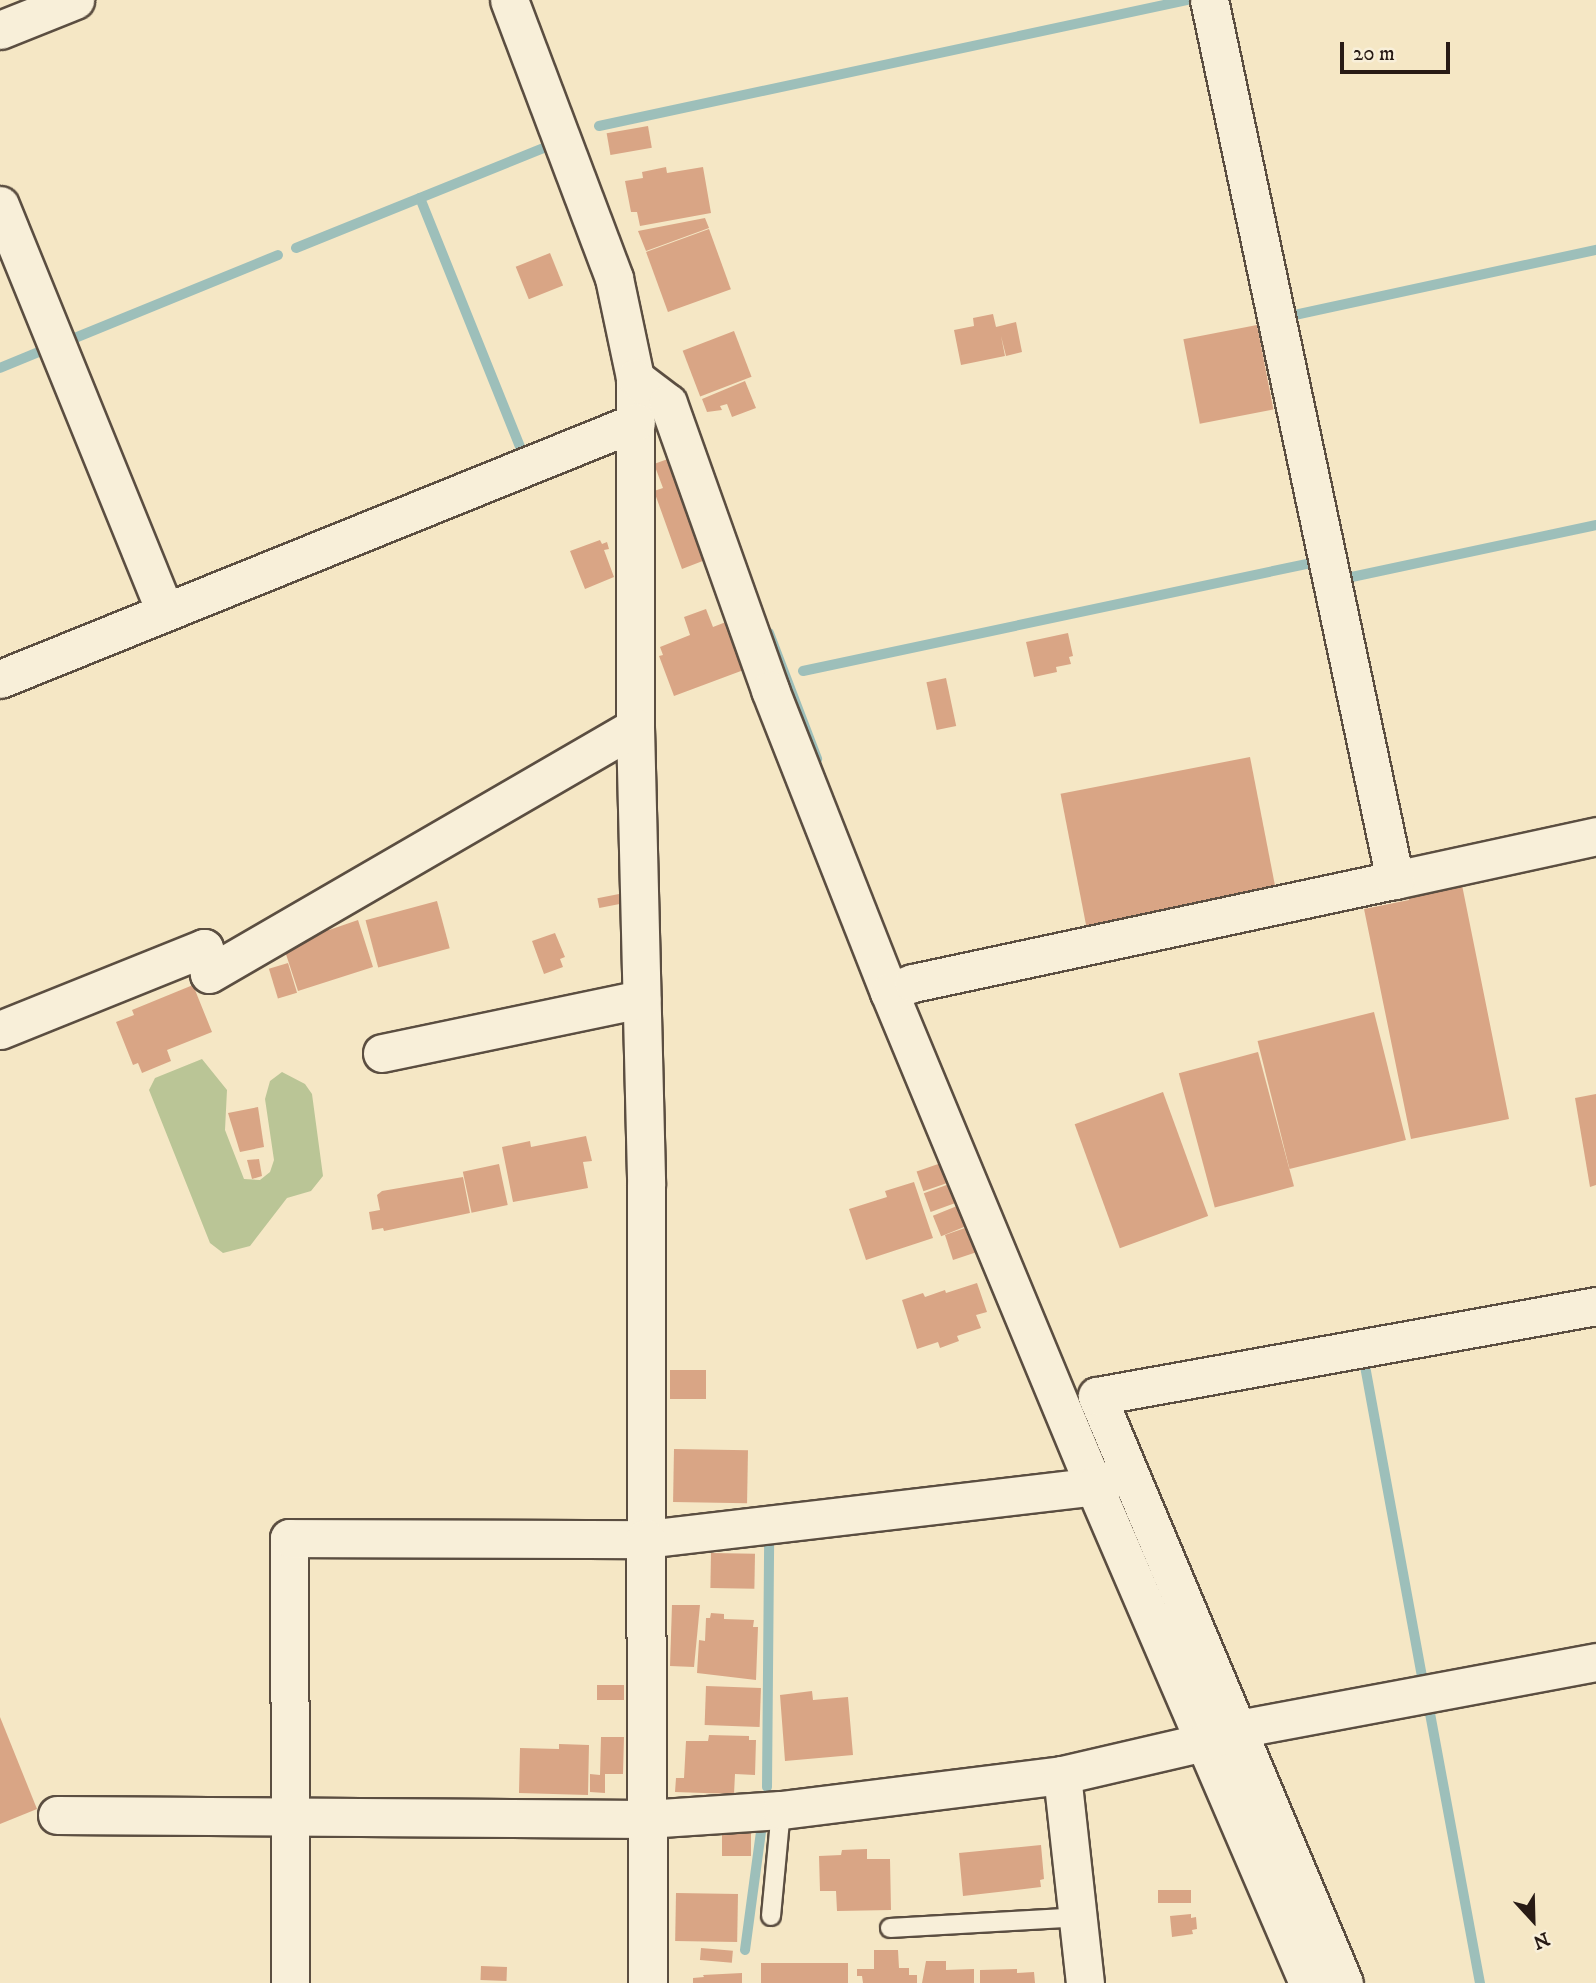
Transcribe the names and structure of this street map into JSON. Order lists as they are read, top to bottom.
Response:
{
  "scale_bar": "20 m",
  "north": "bottom"
}
